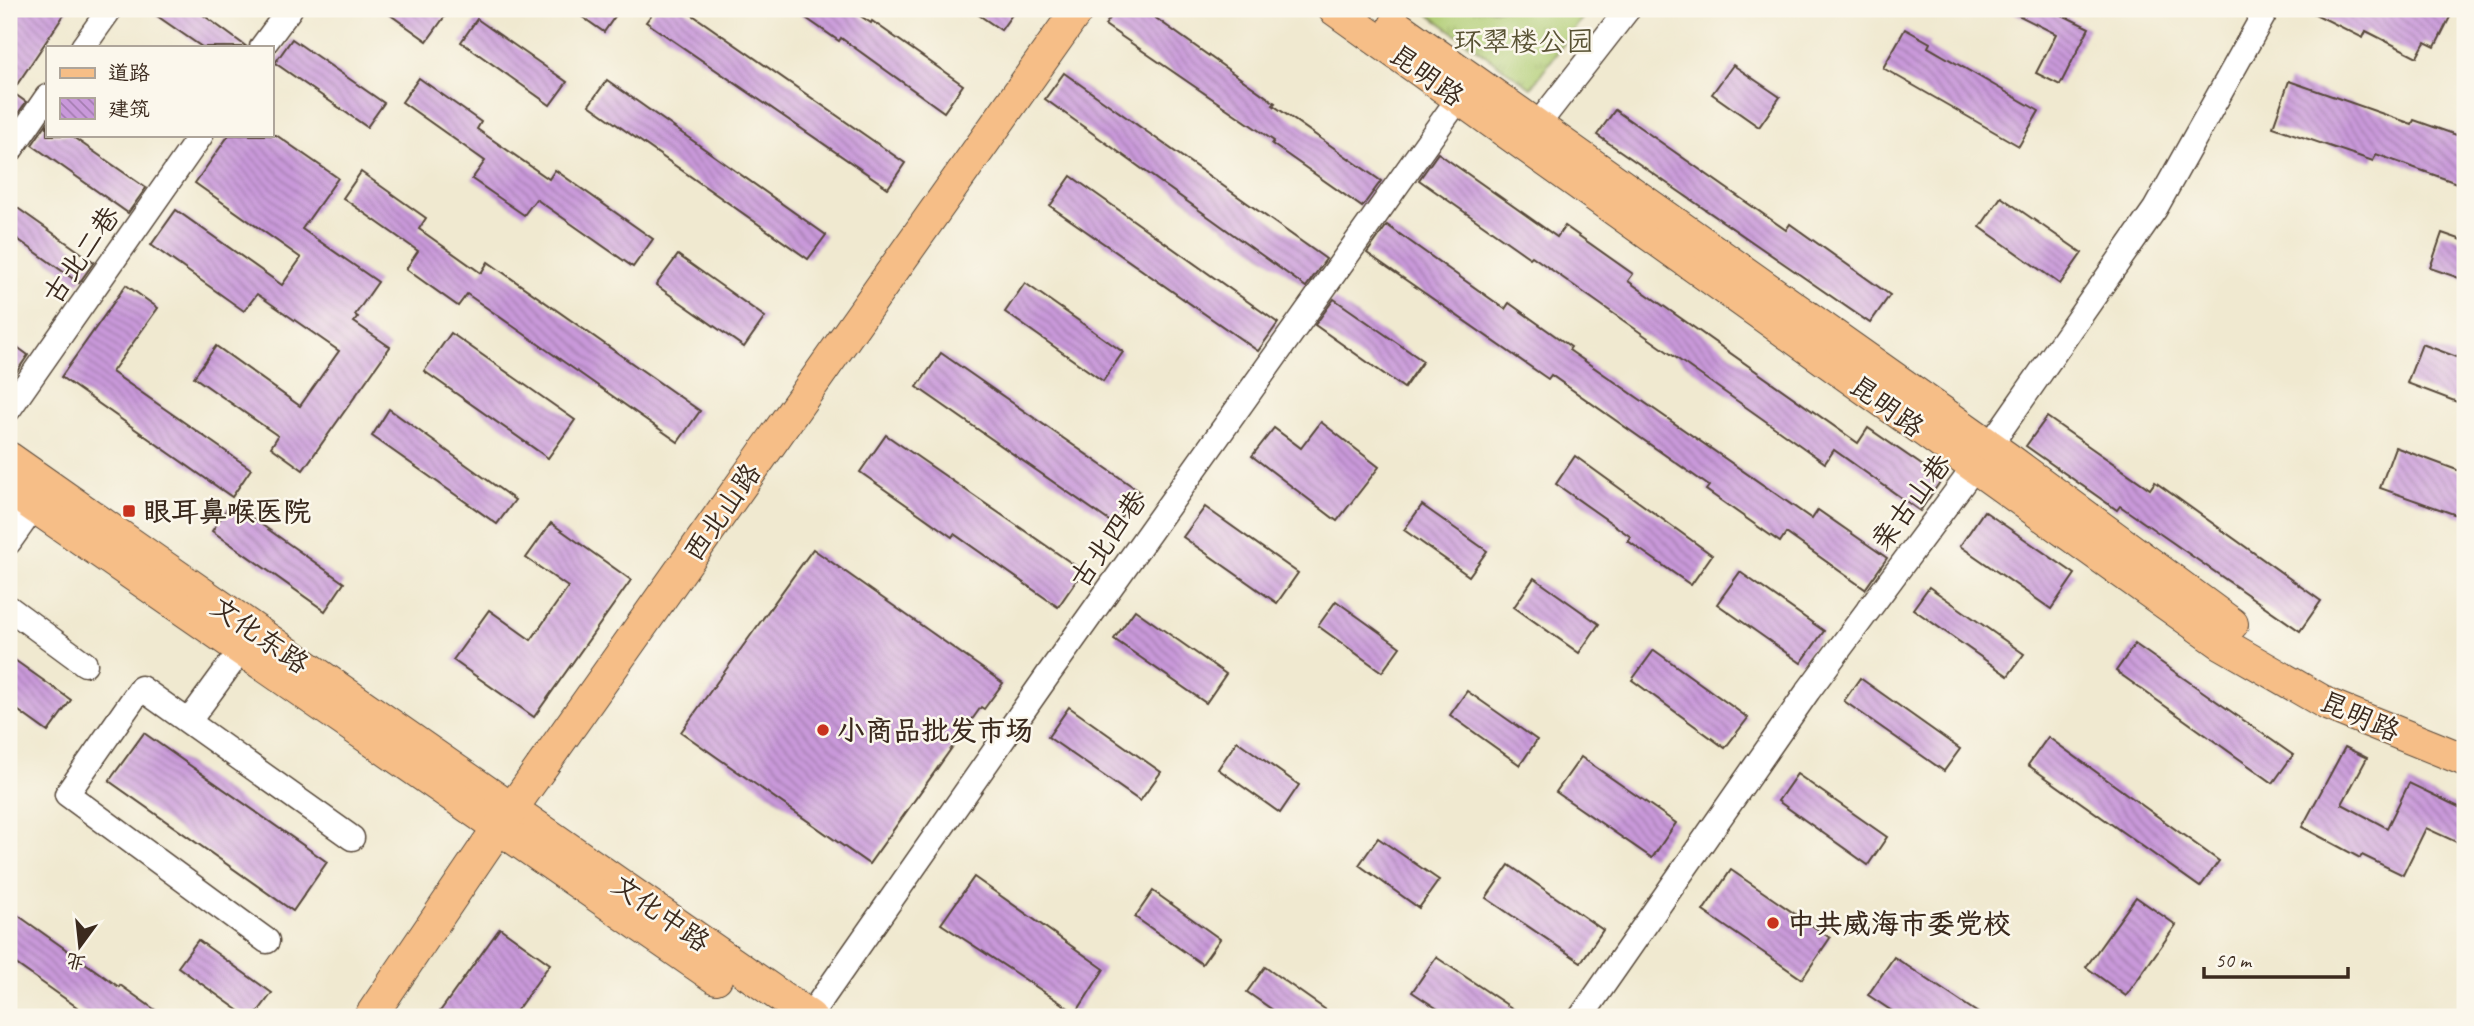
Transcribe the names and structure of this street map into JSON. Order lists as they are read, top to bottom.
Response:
{
  "streets": {
    "main road": [
      "昆明路",
      "西北山路",
      "文化东路",
      "文化中路"
    ],
    "street": ["古北二巷", "亲古山巷", "古北四巷"]
  },
  "crossings": [
    ["昆明路", "亲古山巷"],
    ["昆明路", "古北四巷"],
    ["西北山路", "文化东路"],
    ["西北山路", "文化中路"],
    ["古北四巷", "文化中路"],
    ["文化东路", "文化中路"]
  ],
  "parks": ["环翠楼公园"],
  "places": {
    "transit": ["眼耳鼻喉医院"],
    "other": ["小商品批发市场", "中共威海市委党校"]
  },
  "legend": ["道路", "建筑"],
  "scale_bar": "50 m",
  "north": "bottom"
}
